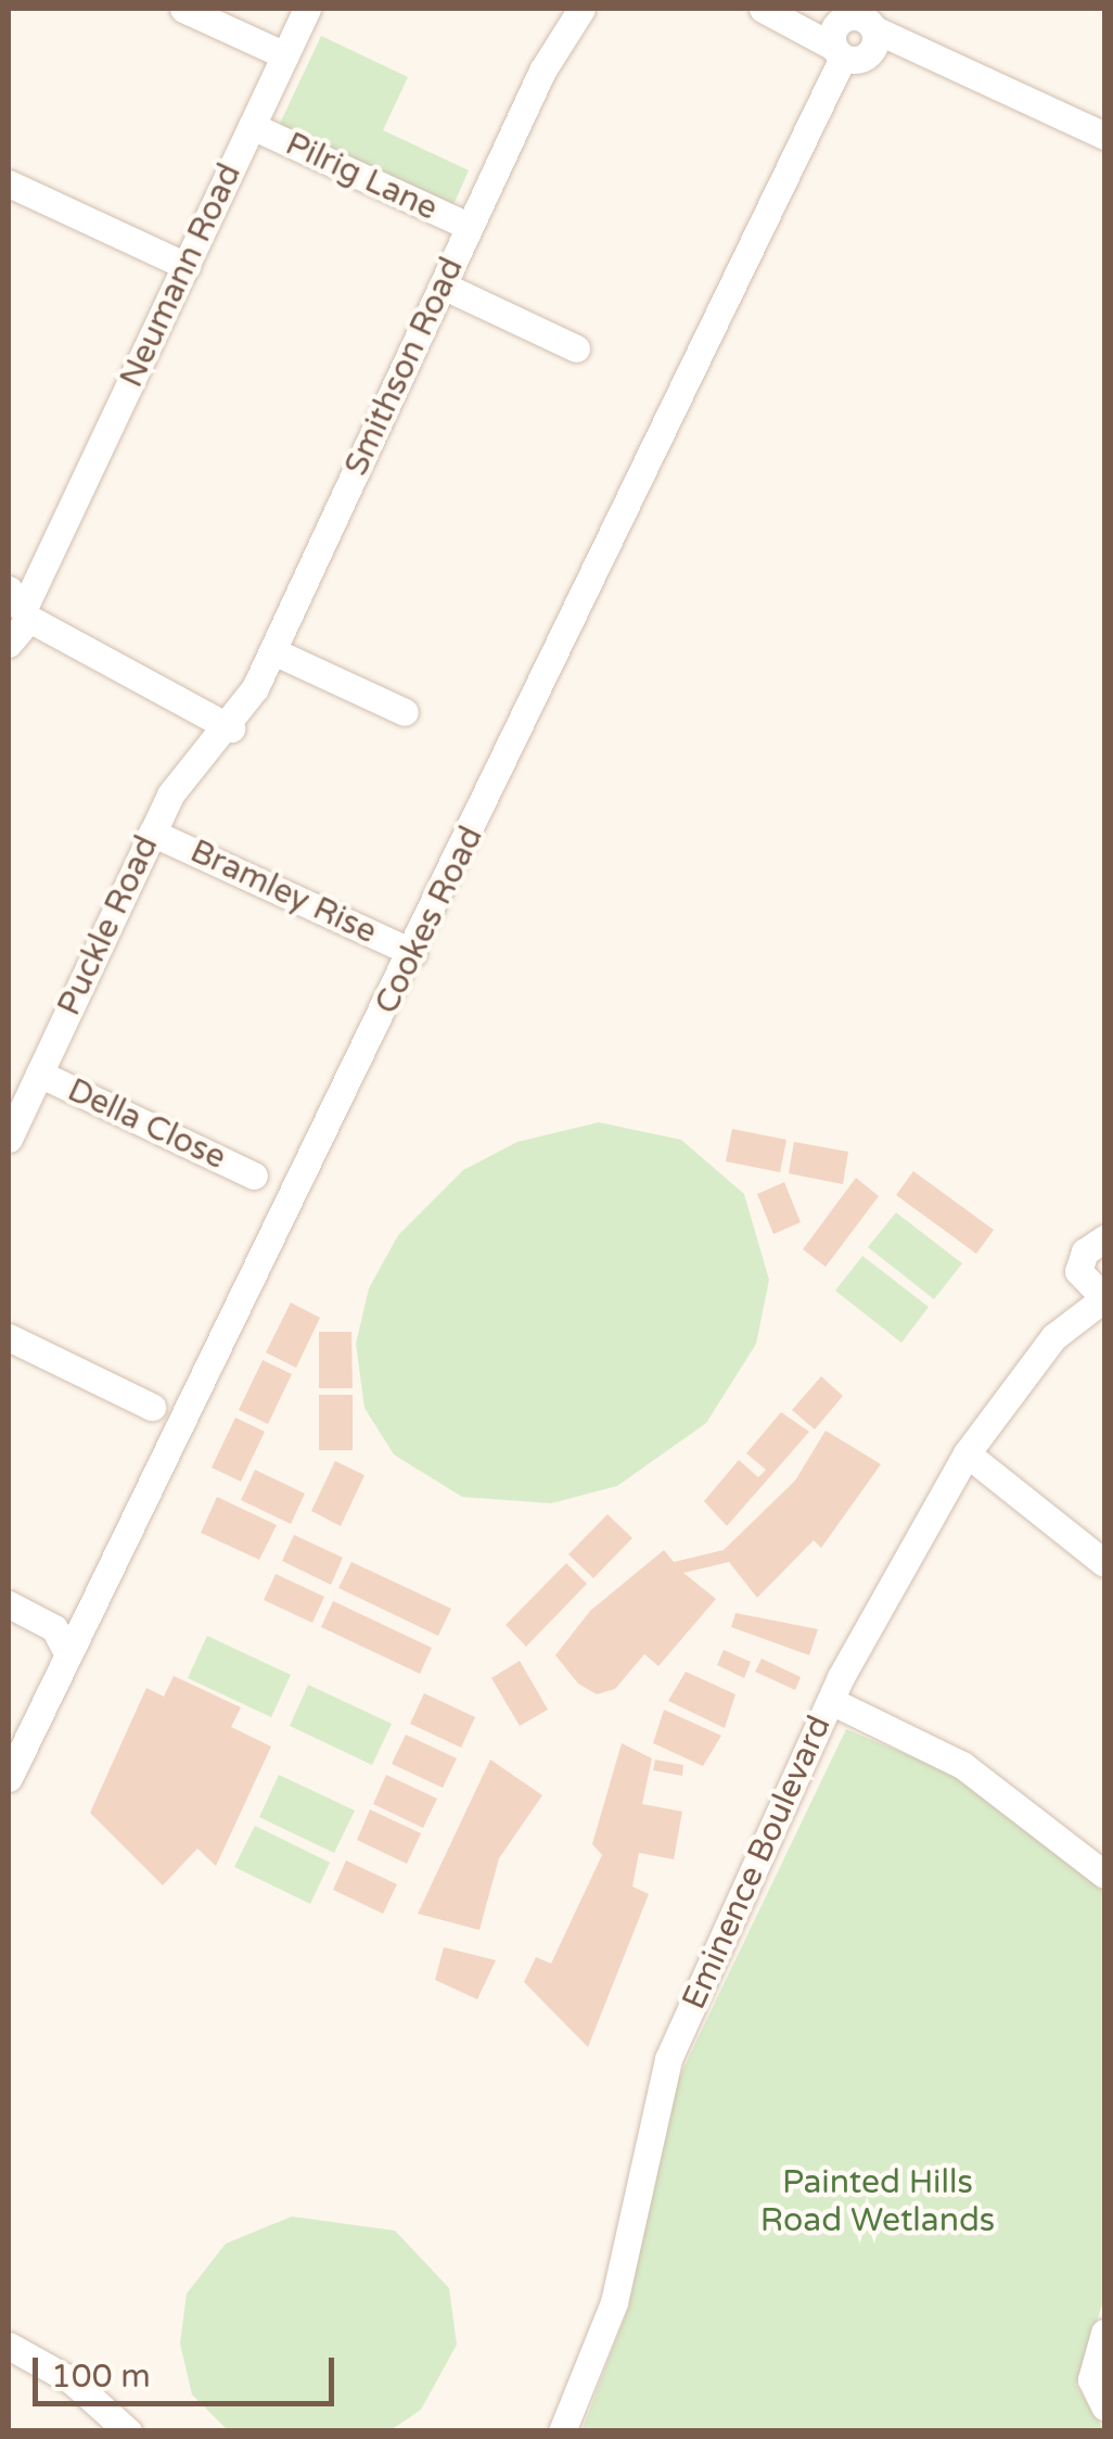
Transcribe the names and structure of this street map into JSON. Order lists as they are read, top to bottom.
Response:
{
  "streets": {
    "street": [
      "Pilrig Lane",
      "Neumann Road",
      "Smithson Road",
      "Bramley Rise",
      "Cookes Road",
      "Puckle Road",
      "Della Close",
      "Eminence Boulevard"
    ]
  },
  "crossings": [
    ["Pilrig Lane", "Neumann Road"],
    ["Pilrig Lane", "Smithson Road"],
    ["Smithson Road", "Puckle Road"],
    ["Bramley Rise", "Cookes Road"],
    ["Bramley Rise", "Puckle Road"],
    ["Puckle Road", "Della Close"]
  ],
  "parks": ["Painted Hills Road Wetlands"],
  "scale_bar": "100 m"
}
